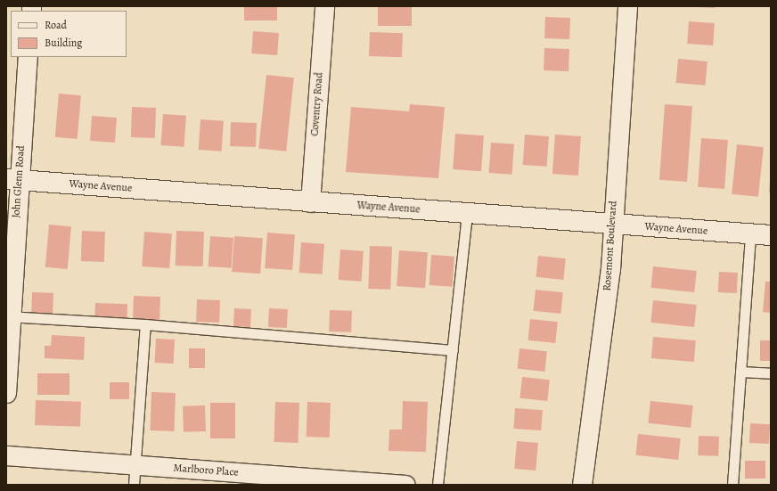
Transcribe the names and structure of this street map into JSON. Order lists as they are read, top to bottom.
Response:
{
  "streets": {
    "main road": ["Wayne Avenue"],
    "street": [
      "Coventry Road",
      "John Glenn Road",
      "Rosemont Boulevard",
      "Marlboro Place"
    ]
  },
  "crossings": [
    ["Coventry Road", "Wayne Avenue"],
    ["John Glenn Road", "Wayne Avenue"],
    ["Wayne Avenue", "Rosemont Boulevard"]
  ],
  "legend": ["Road", "Building"]
}
